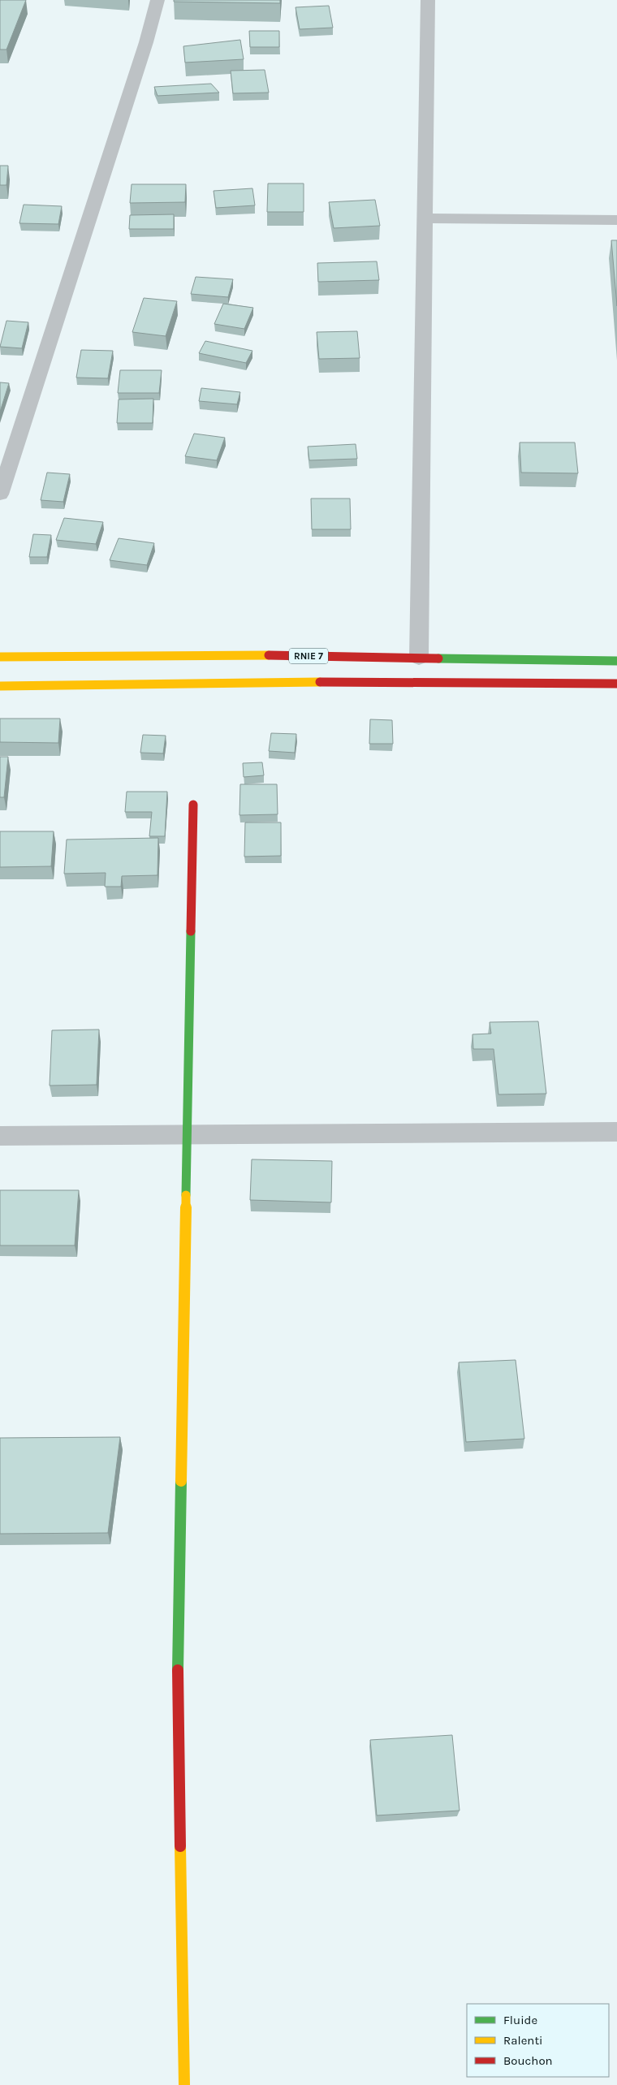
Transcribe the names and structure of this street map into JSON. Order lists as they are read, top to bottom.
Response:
{
  "streets": {
    "main road": ["RNIE 7"]
  },
  "legend": ["Fluide", "Ralenti", "Bouchon"]
}
